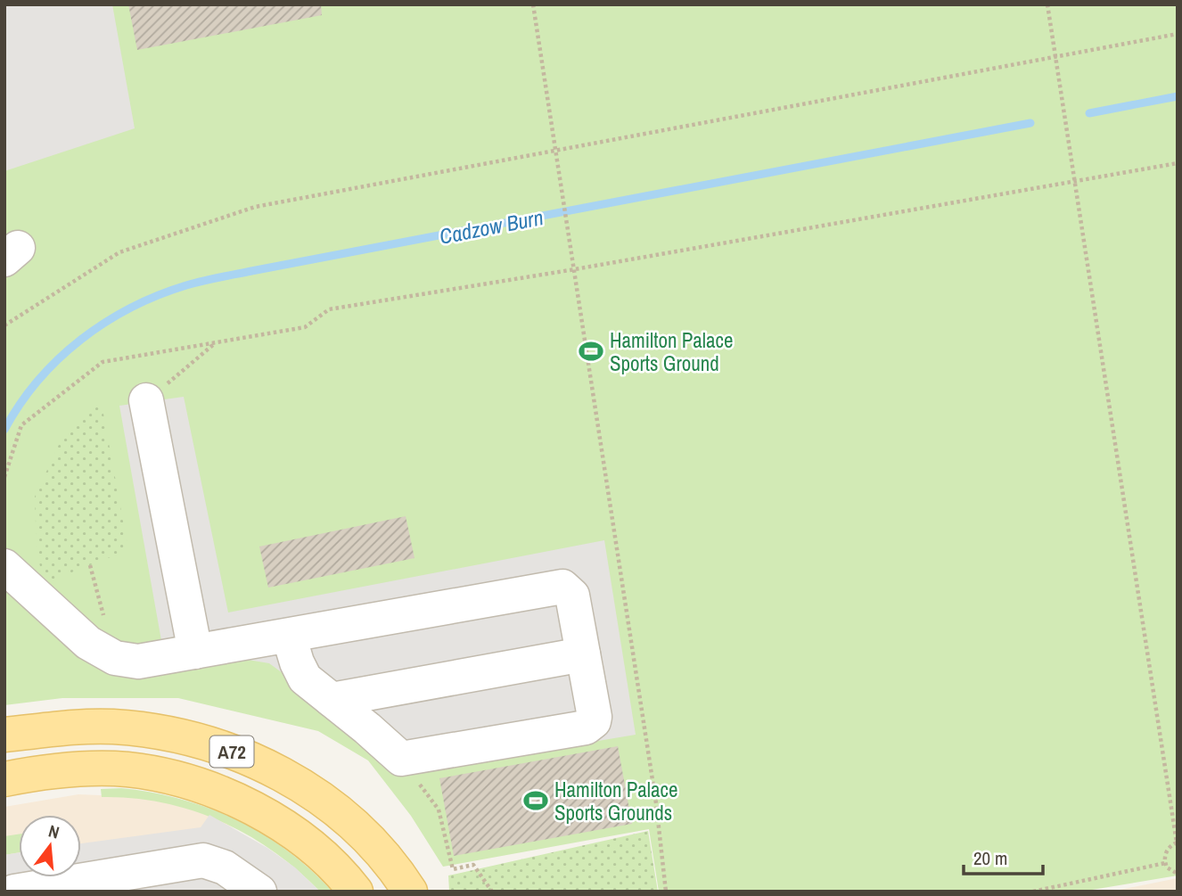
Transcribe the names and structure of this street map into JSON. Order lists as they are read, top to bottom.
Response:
{
  "streets": {
    "main road": ["A72"]
  },
  "water": ["Cadzow Burn"],
  "places": {
    "sports": ["Hamilton Palace Sports Ground", "Hamilton Palace Sports Grounds"]
  },
  "scale_bar": "20 m",
  "north": "top"
}
